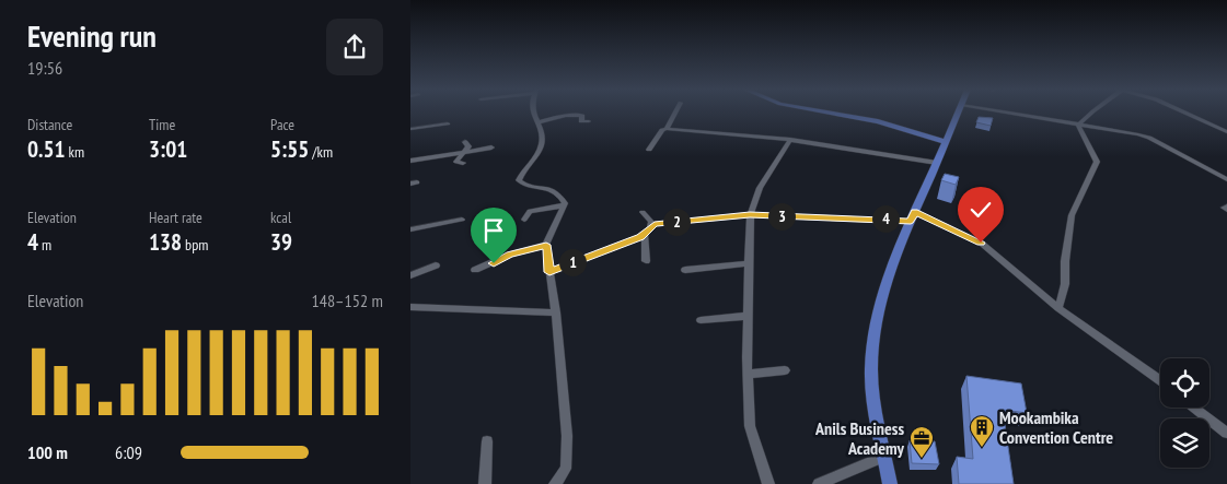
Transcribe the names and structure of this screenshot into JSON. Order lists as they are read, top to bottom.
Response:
{
  "places": {
    "building": ["Mookambika Convention Centre"],
    "office": ["Anils Business Academy"]
  },
  "page": {
    "heading": ["Evening run", "19:56"],
    "stats": [
      ["Distance", "0.51 km"],
      ["Time", "3:01"],
      ["Pace", "5:55 /km"],
      ["Elevation", "4 m"],
      ["Heart rate", "138 bpm"],
      ["kcal", "39"]
    ],
    "pins": [
      "3",
      "4",
      "2",
      "1"
    ],
    "chart": ["Elevation", "148–152 m"],
    "list": [
      {
        "name": "100 m",
        "note": "6:09"
      }
    ]
  }
}
